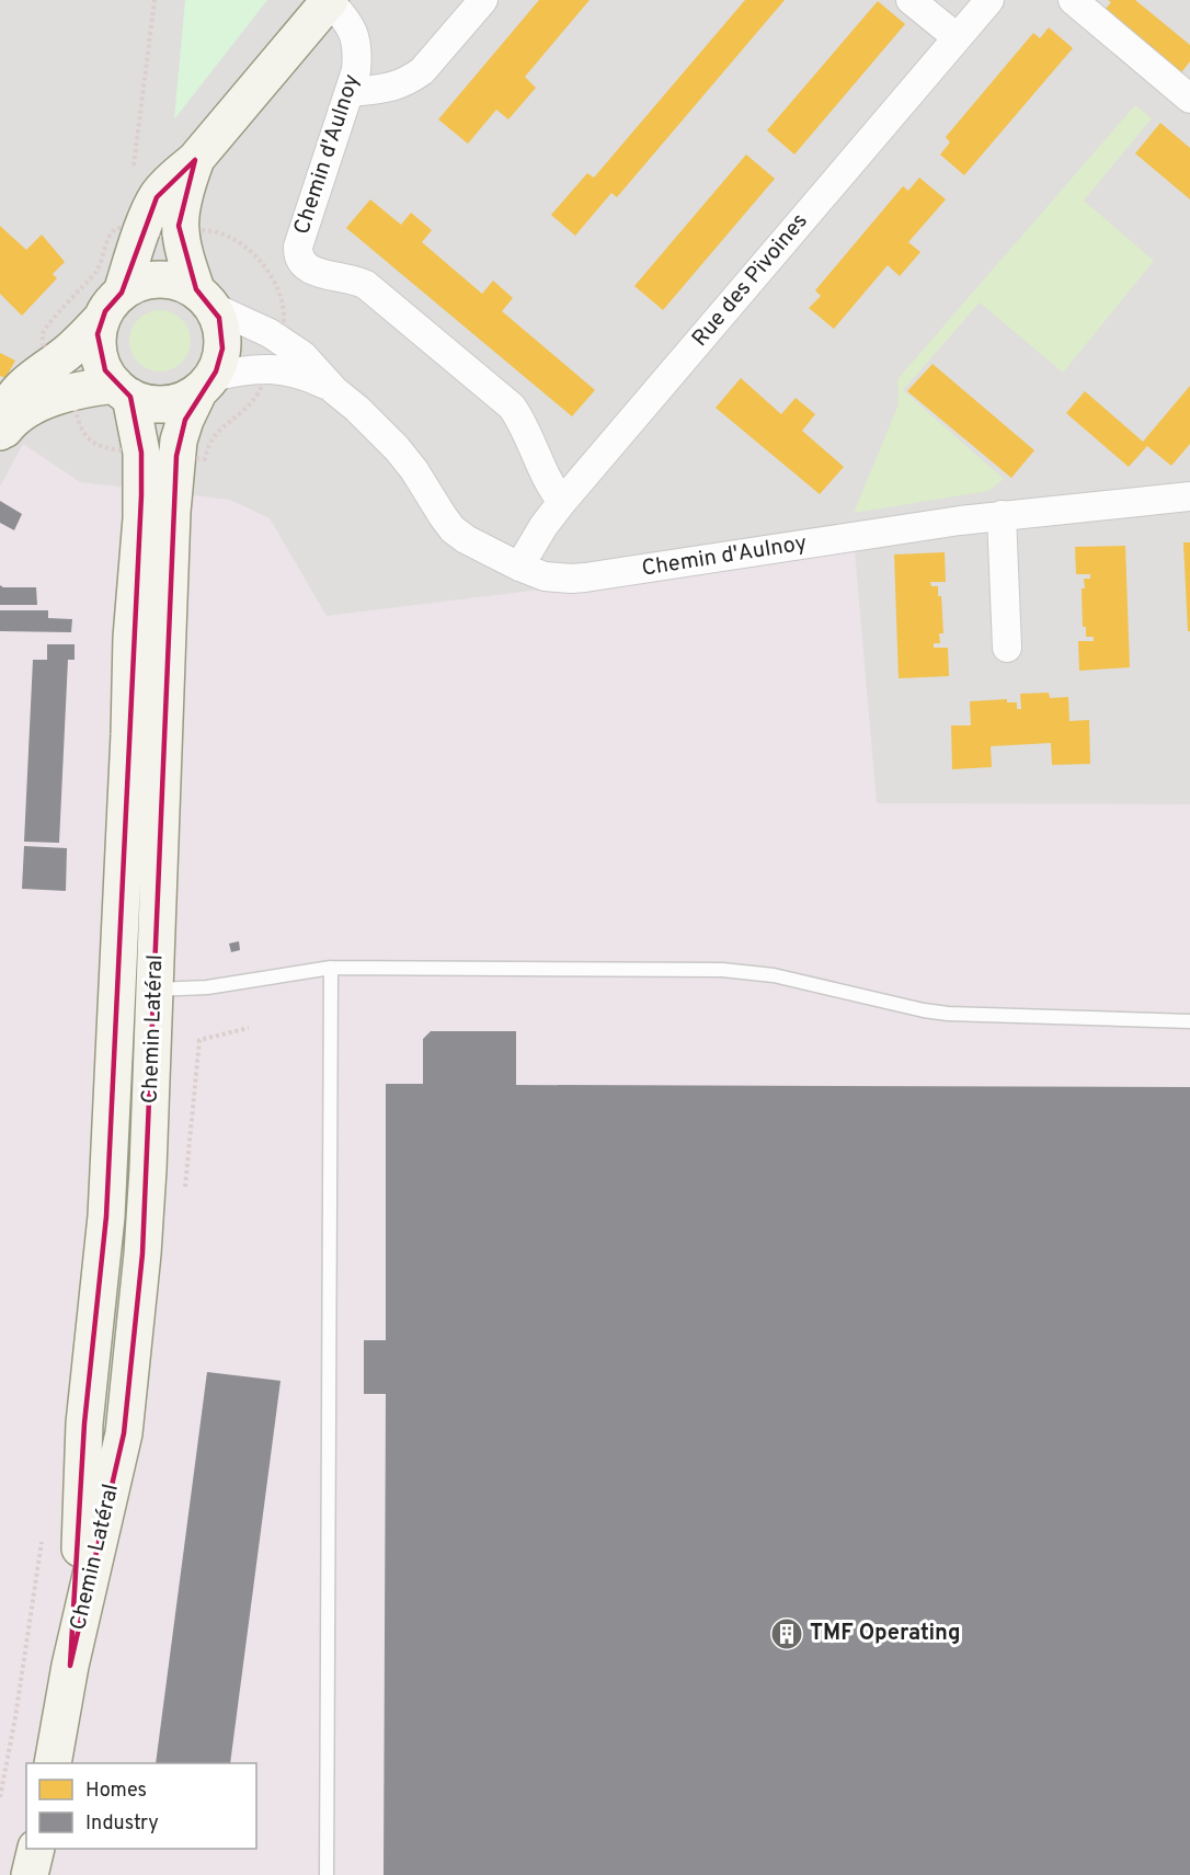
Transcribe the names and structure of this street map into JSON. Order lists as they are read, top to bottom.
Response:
{
  "streets": {
    "street": ["Chemin d'Aulnoy", "Rue des Pivoines", "Chemin Latéral"]
  },
  "crossings": [
    ["Chemin d'Aulnoy", "Rue des Pivoines"],
    ["Chemin d'Aulnoy", "Chemin Latéral"]
  ],
  "places": {
    "building": ["TMF Operating"]
  },
  "legend": ["Homes", "Industry"]
}
